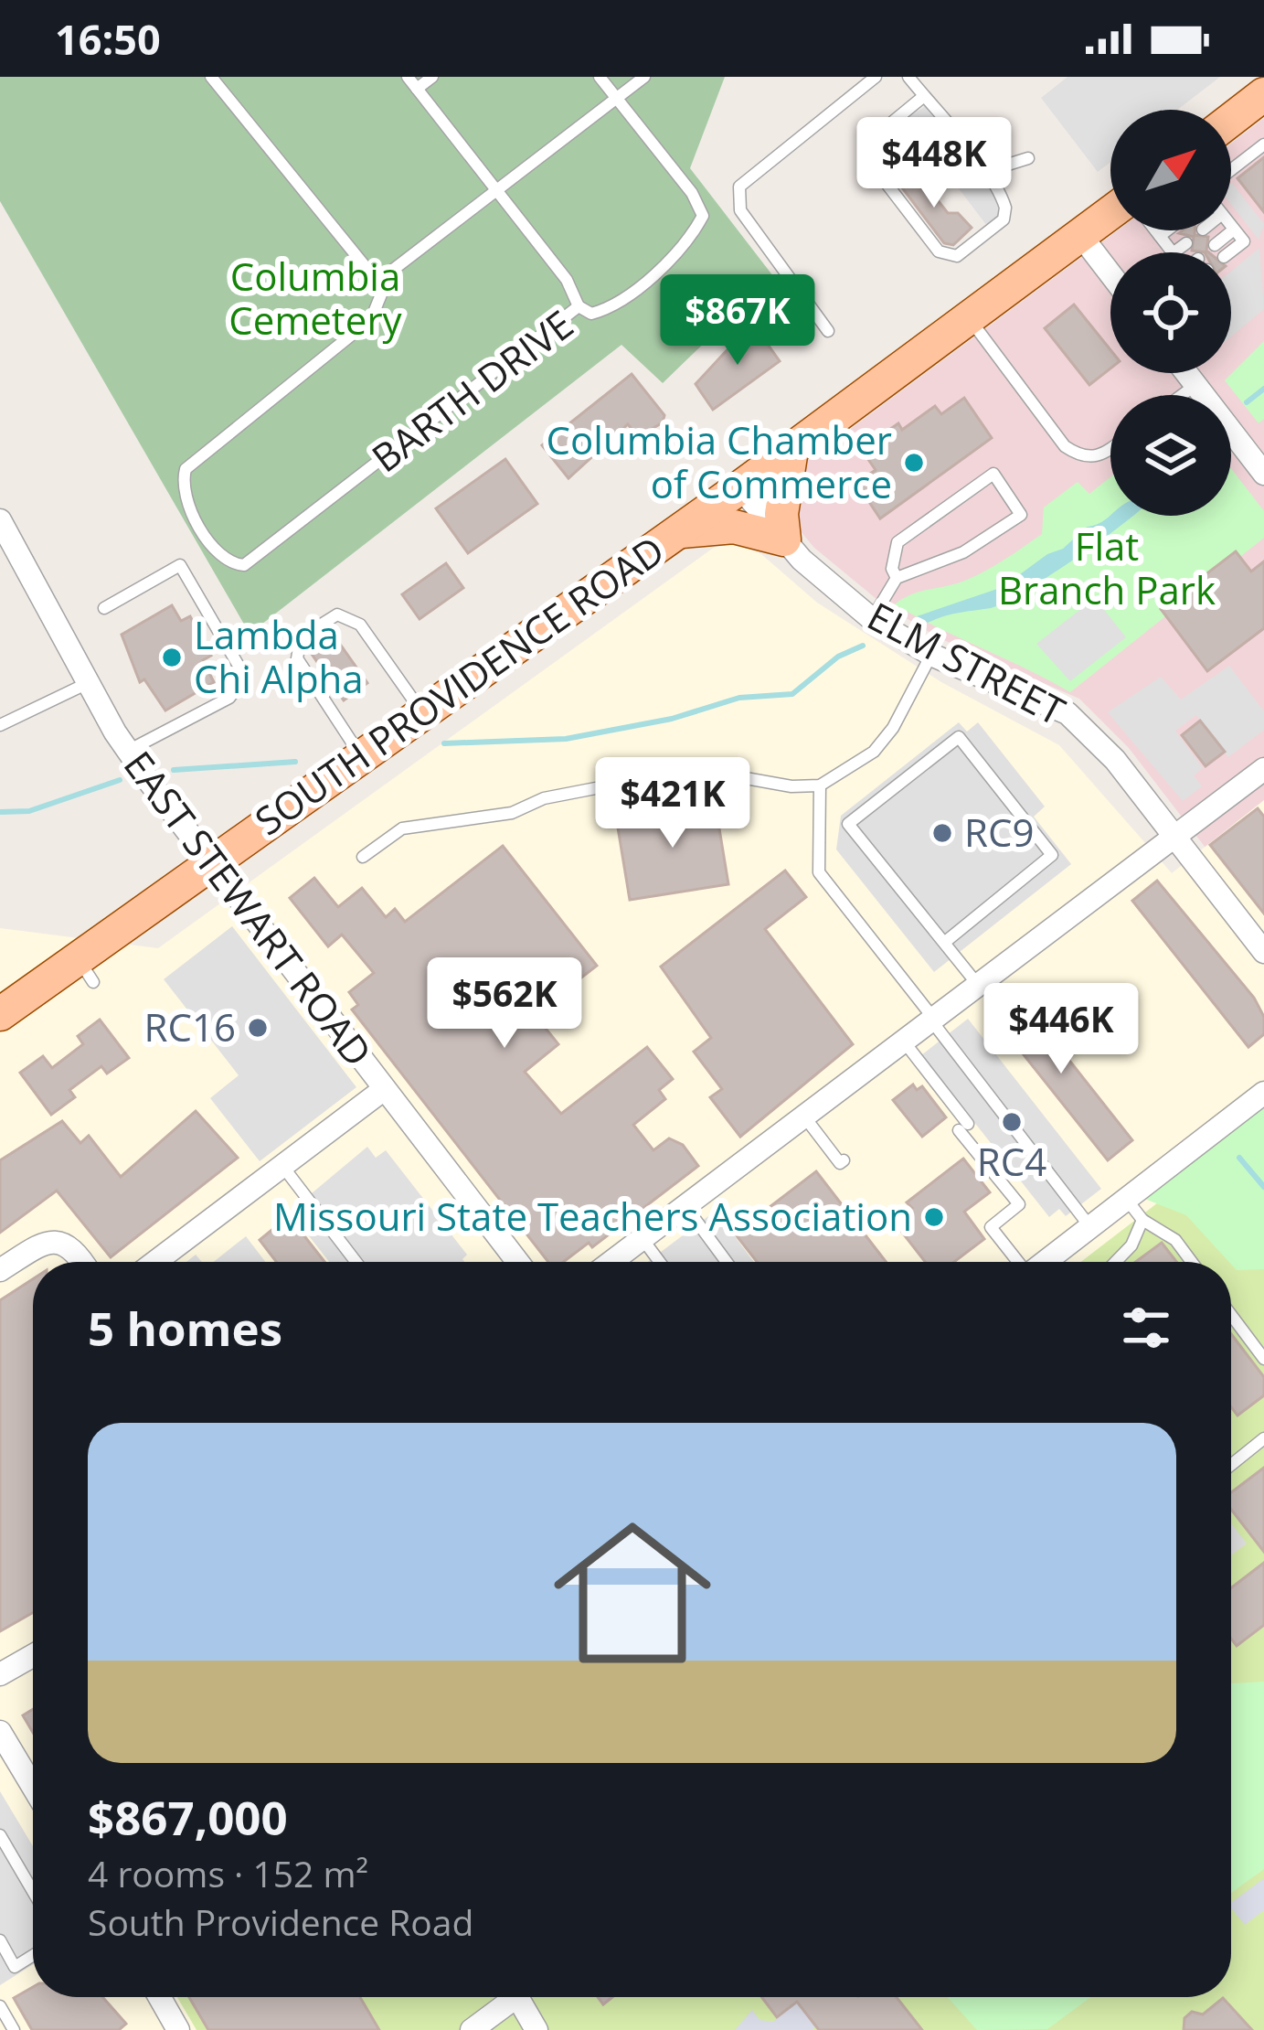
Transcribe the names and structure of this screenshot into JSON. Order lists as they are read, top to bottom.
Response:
{
  "streets": {
    "main road": ["SOUTH PROVIDENCE ROAD"],
    "street": ["ELM STREET", "EAST STEWART ROAD"],
    "lane": ["BARTH DRIVE"]
  },
  "crossings": [
    ["ELM STREET", "SOUTH PROVIDENCE ROAD"],
    ["SOUTH PROVIDENCE ROAD", "EAST STEWART ROAD"]
  ],
  "parks": ["Columbia Cemetery", "Flat Branch Park"],
  "places": [
    "Columbia Chamber of Commerce",
    "Lambda Chi Alpha",
    "RC9",
    "RC16",
    "RC4",
    "Missouri State Teachers Association"
  ],
  "north": "top right",
  "page": {
    "status": "16:50",
    "price": [
      "$448K",
      "$867K",
      "$421K",
      "$562K",
      "$446K"
    ],
    "heading": "5 homes",
    "list": [
      {
        "name": "$867,000",
        "note": "4 rooms · 152 m² · South Providence Road"
      }
    ]
  }
}
